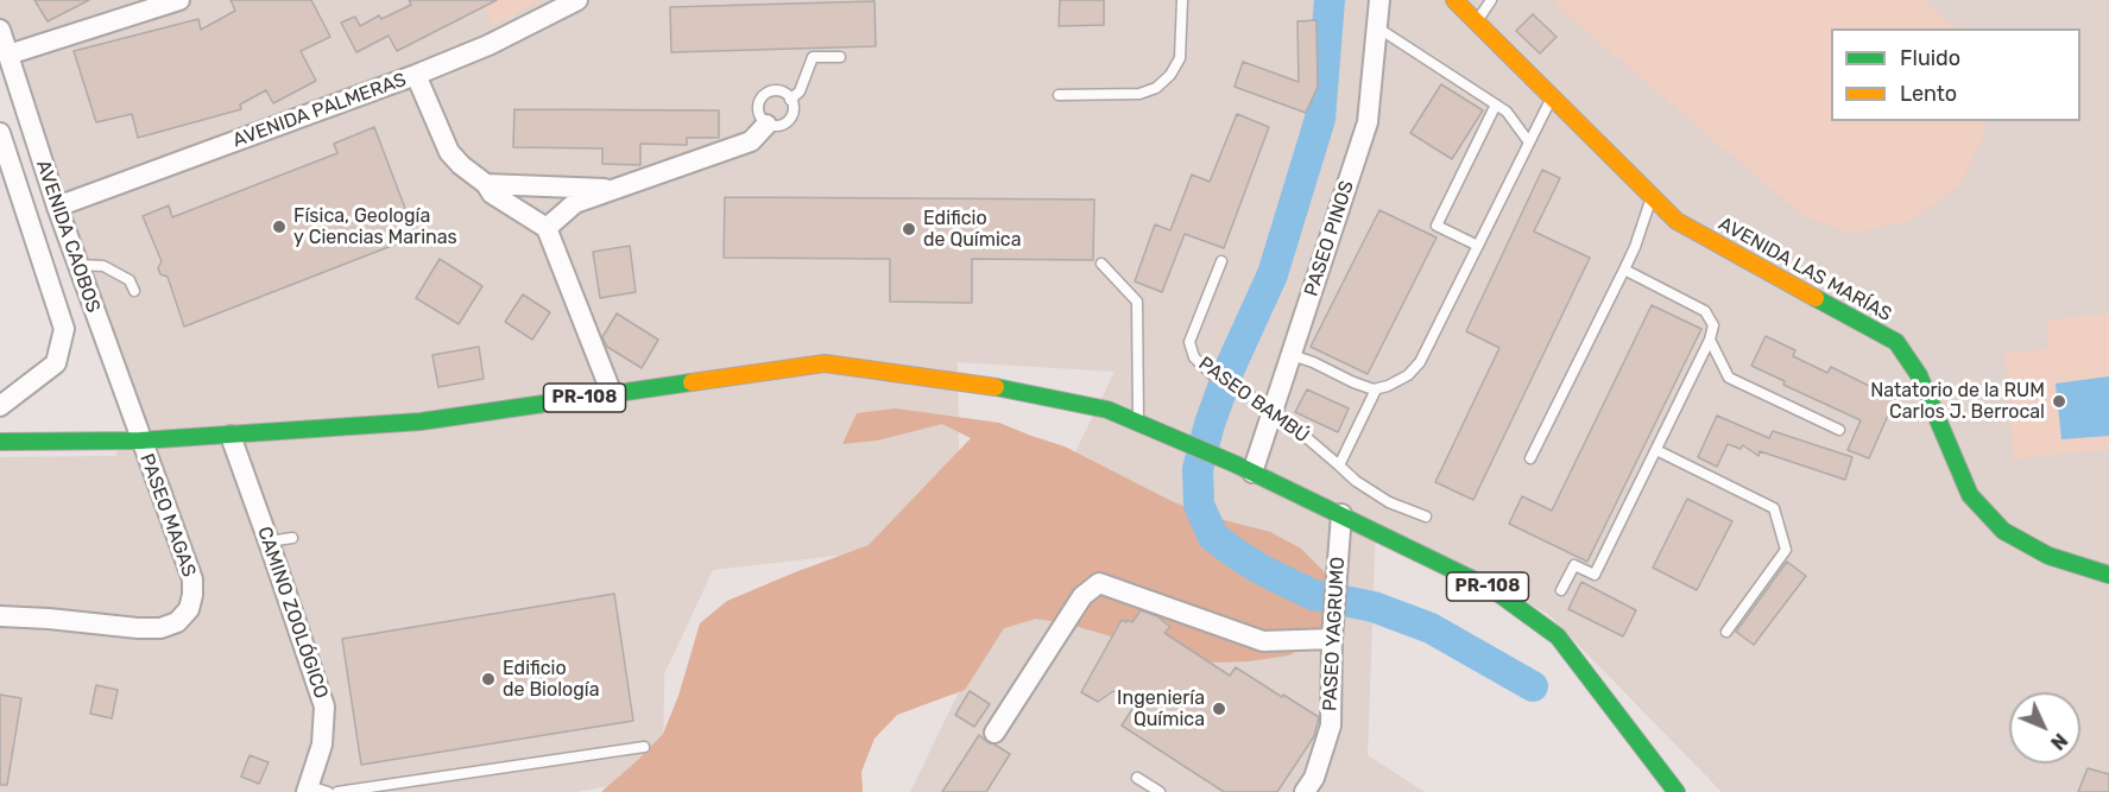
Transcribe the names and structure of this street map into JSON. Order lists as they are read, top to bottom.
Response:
{
  "streets": {
    "main road": ["AVENIDA LAS MARÍAS", "PR-108"],
    "street": [
      "AVENIDA PALMERAS",
      "AVENIDA CAOBOS",
      "PASEO PINOS",
      "PASEO MAGAS",
      "CAMINO ZOOLÓGICO",
      "PASEO YAGRUMO"
    ],
    "lane": ["PASEO BAMBÚ"]
  },
  "crossings": [
    ["AVENIDA PALMERAS", "AVENIDA CAOBOS"],
    ["AVENIDA CAOBOS", "PR-108"],
    ["AVENIDA CAOBOS", "PASEO MAGAS"],
    ["PASEO PINOS", "PR-108"],
    ["PASEO PINOS", "PASEO BAMBÚ"],
    ["PR-108", "PASEO MAGAS"],
    ["PR-108", "CAMINO ZOOLÓGICO"],
    ["PR-108", "PASEO YAGRUMO"]
  ],
  "places": [
    "Física, Geología y Ciencias Marinas",
    "Edificio de Química",
    "Natatorio de la RUM Carlos J. Berrocal",
    "Edificio de Biología",
    "Ingeniería Química"
  ],
  "legend": ["Fluido", "Lento"],
  "north": "bottom right"
}
